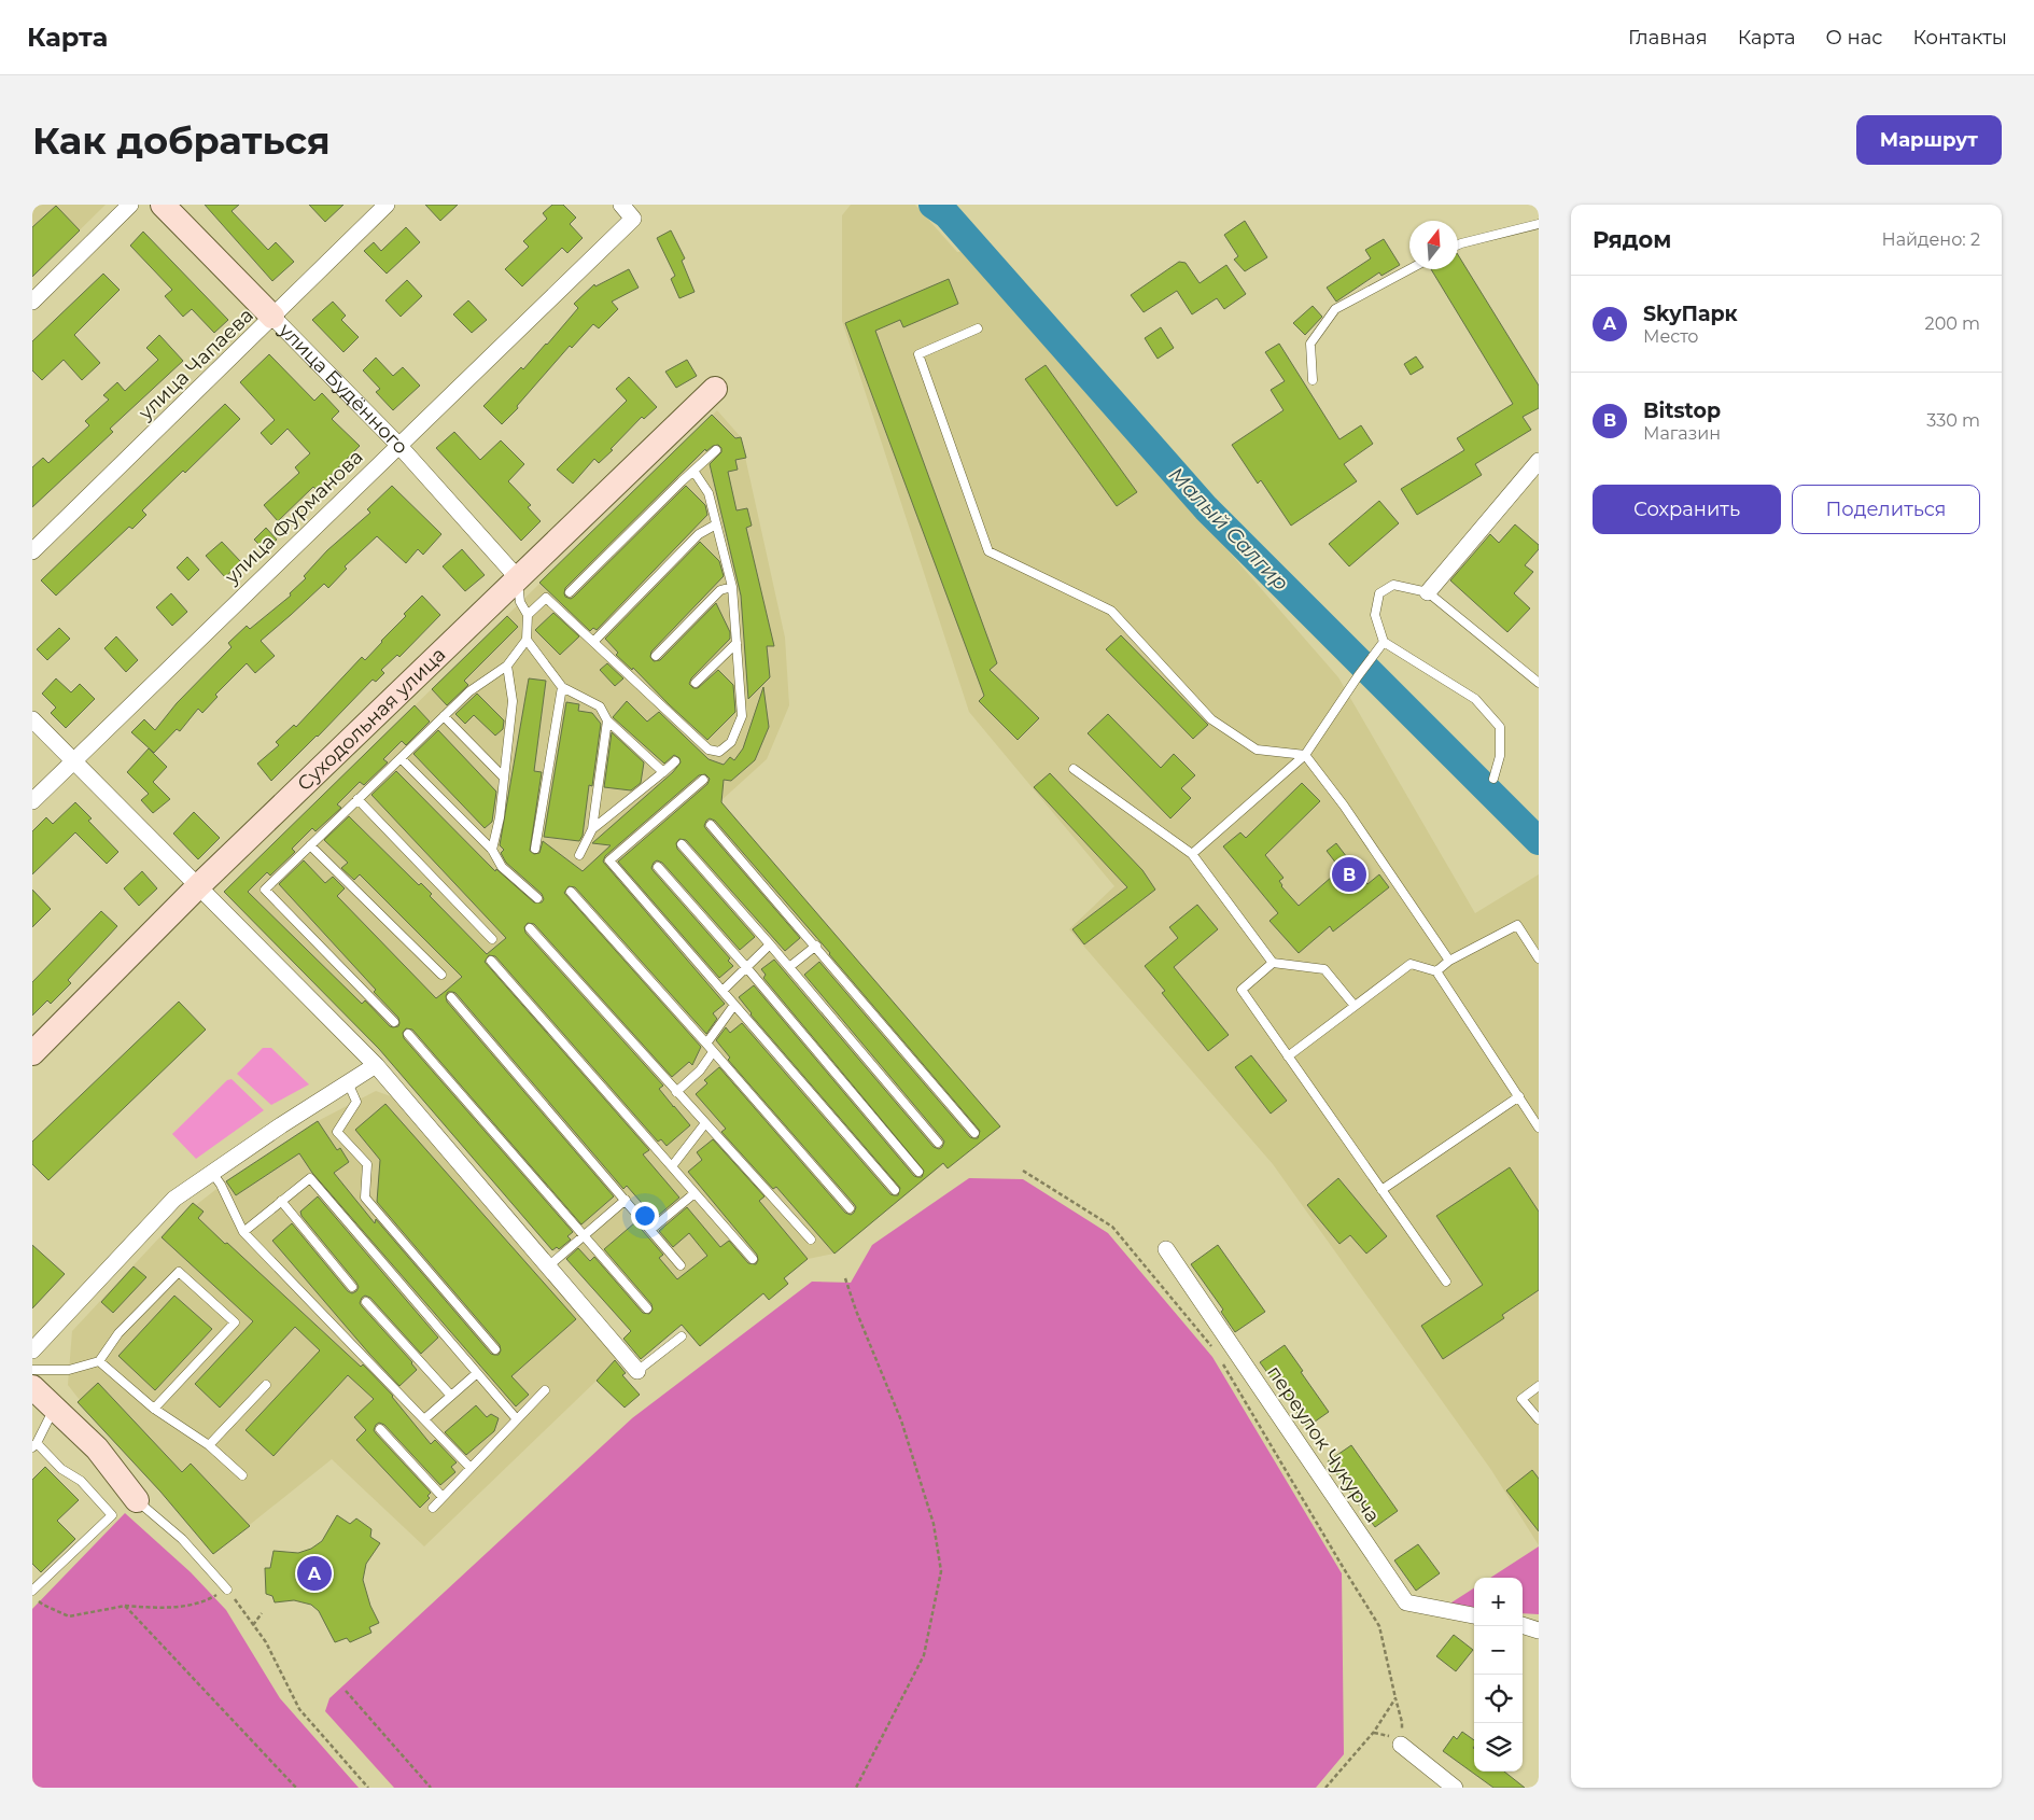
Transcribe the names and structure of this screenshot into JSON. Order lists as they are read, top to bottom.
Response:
{
  "streets": {
    "street": [
      "улица Чапаева",
      "улица Будённого",
      "улица Фурманова",
      "Суходольная улица",
      "переулок Чукурча"
    ]
  },
  "crossings": [
    ["улица Чапаева", "улица Будённого"],
    ["улица Будённого", "улица Фурманова"],
    ["улица Будённого", "Суходольная улица"]
  ],
  "water": ["Малый Салгир"],
  "north": "top",
  "page": {
    "header": "Карта",
    "nav": [
      "Главная",
      "Карта",
      "О нас",
      "Контакты"
    ],
    "buttons": [
      "Маршрут",
      ["Сохранить", "Поделиться"]
    ],
    "title": "Как добраться",
    "heading": ["Рядом", "Найдено: 2"],
    "list": [
      {
        "mark": "A",
        "name": "SkyПарк",
        "note": "Место",
        "value": "200 m"
      },
      {
        "mark": "B",
        "name": "Bitstop",
        "note": "Магазин",
        "value": "330 m"
      }
    ],
    "pins": ["B", "A"],
    "map_buttons": ["+", "−"]
  }
}
